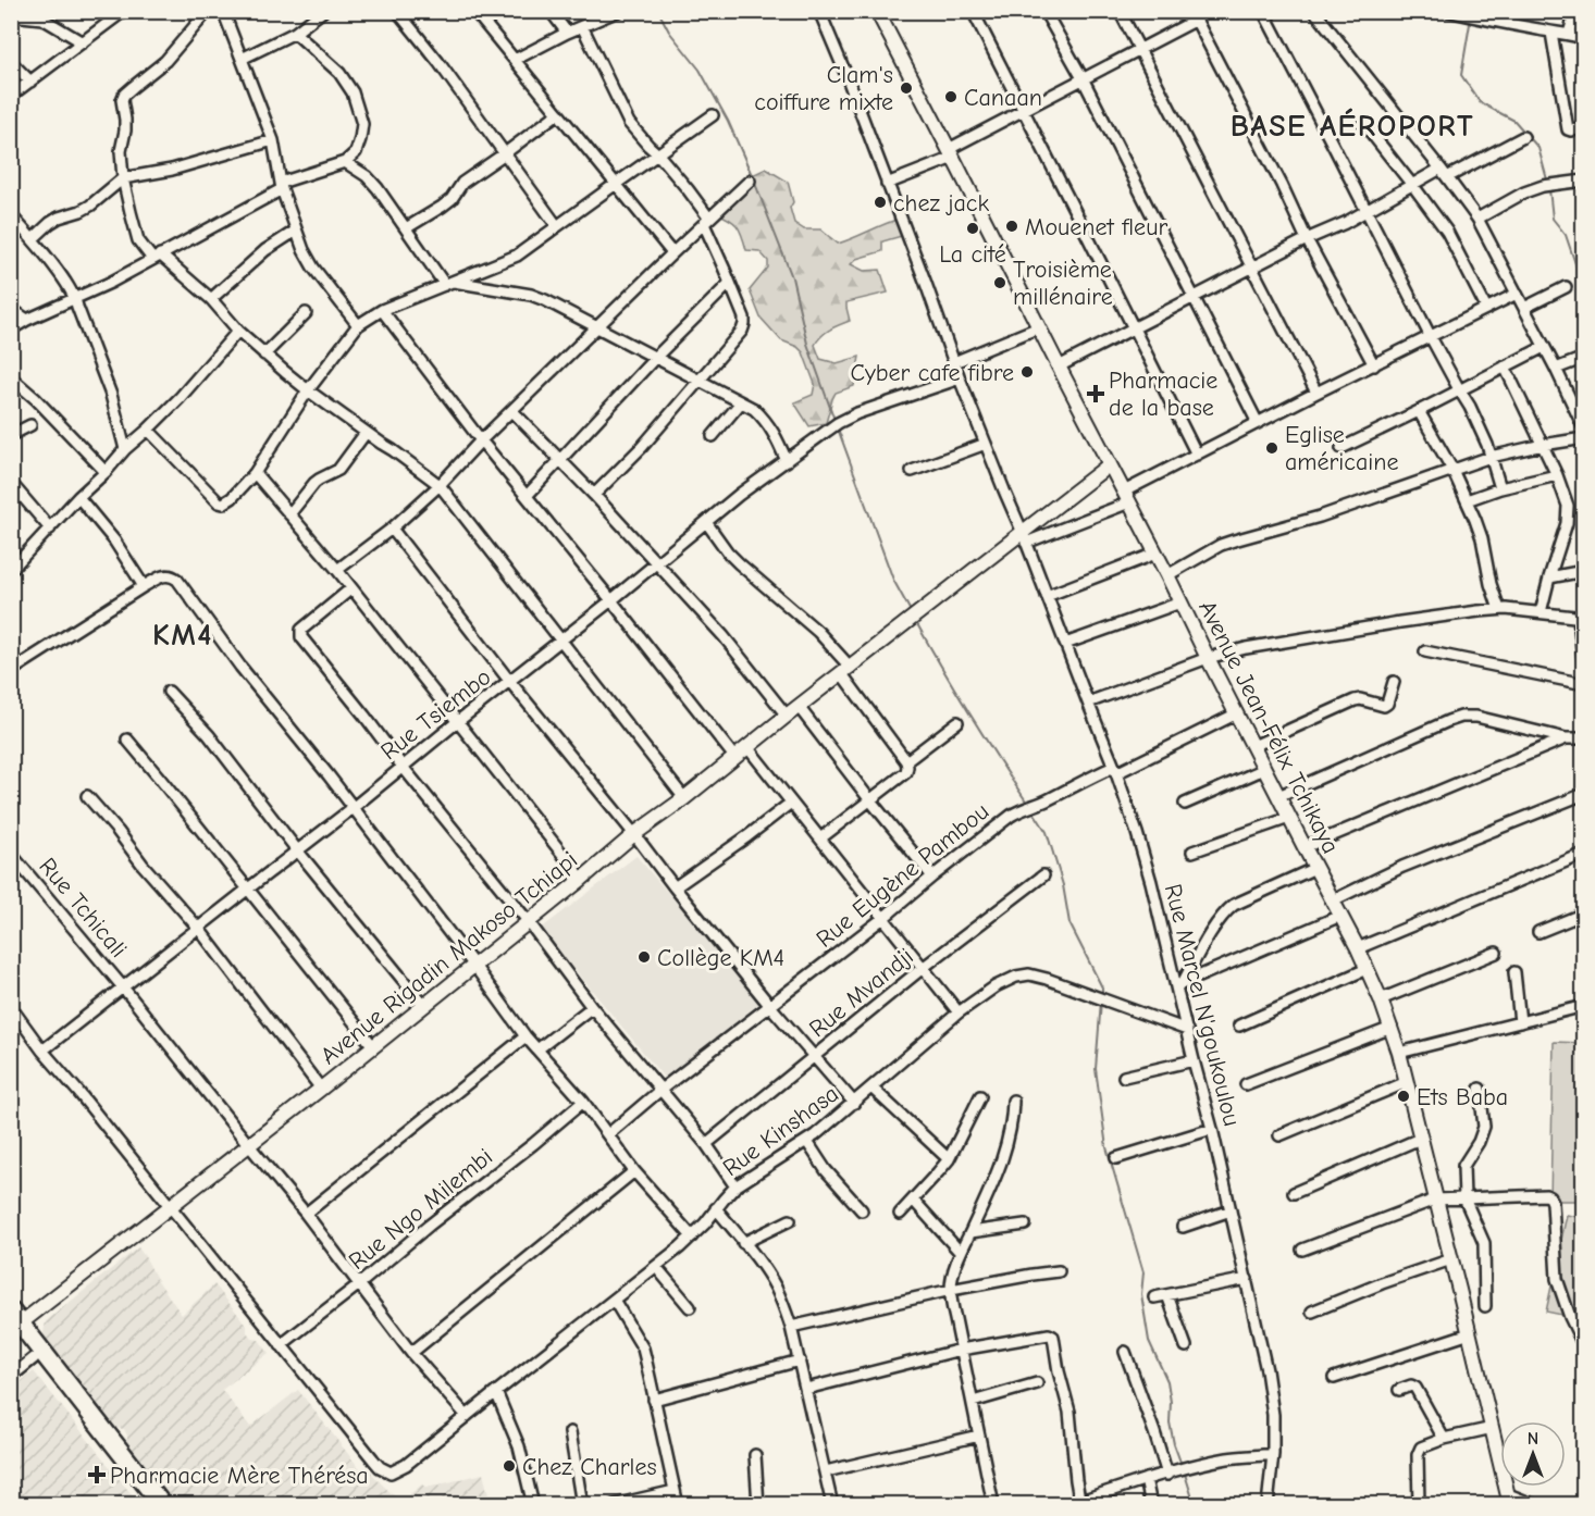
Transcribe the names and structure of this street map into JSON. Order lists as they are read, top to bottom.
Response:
{
  "streets": {
    "street": [
      "Rue Tsiembo",
      "Avenue Jean-Félix Tchikaya",
      "Rue Eugène Pambou",
      "Rue Tchicali",
      "Avenue Rigadin Makoso Tchiapi",
      "Rue Mvandji",
      "Rue Marcel N'goukoulou",
      "Rue Kinshasa",
      "Rue Ngo Milembi"
    ]
  },
  "crossings": [
    ["Rue Tsiembo", "Rue Tchicali"],
    ["Rue Tsiembo", "Rue Marcel N'goukoulou"],
    ["Avenue Jean-Félix Tchikaya", "Rue Eugène Pambou"],
    ["Avenue Jean-Félix Tchikaya", "Avenue Rigadin Makoso Tchiapi"],
    ["Rue Eugène Pambou", "Rue Marcel N'goukoulou"],
    ["Rue Tchicali", "Avenue Rigadin Makoso Tchiapi"],
    ["Rue Tchicali", "Rue Kinshasa"],
    ["Rue Tchicali", "Rue Ngo Milembi"],
    ["Avenue Rigadin Makoso Tchiapi", "Rue Marcel N'goukoulou"],
    ["Rue Marcel N'goukoulou", "Rue Kinshasa"],
    ["Rue Kinshasa", "Rue Ngo Milembi"]
  ],
  "districts": ["BASE AÉROPORT", "KM4"],
  "places": {
    "other": [
      "Clam's coiffure mixte",
      "Canaan",
      "chez jack",
      "Mouenet fleur",
      "La cité",
      "Troisième millénaire",
      "Cyber cafe fibre",
      "Eglise américaine",
      "Collège KM4",
      "Ets Baba",
      "Chez Charles"
    ],
    "health": ["Pharmacie de la base", "Pharmacie Mère Thérésa"]
  },
  "north": "top"
}
